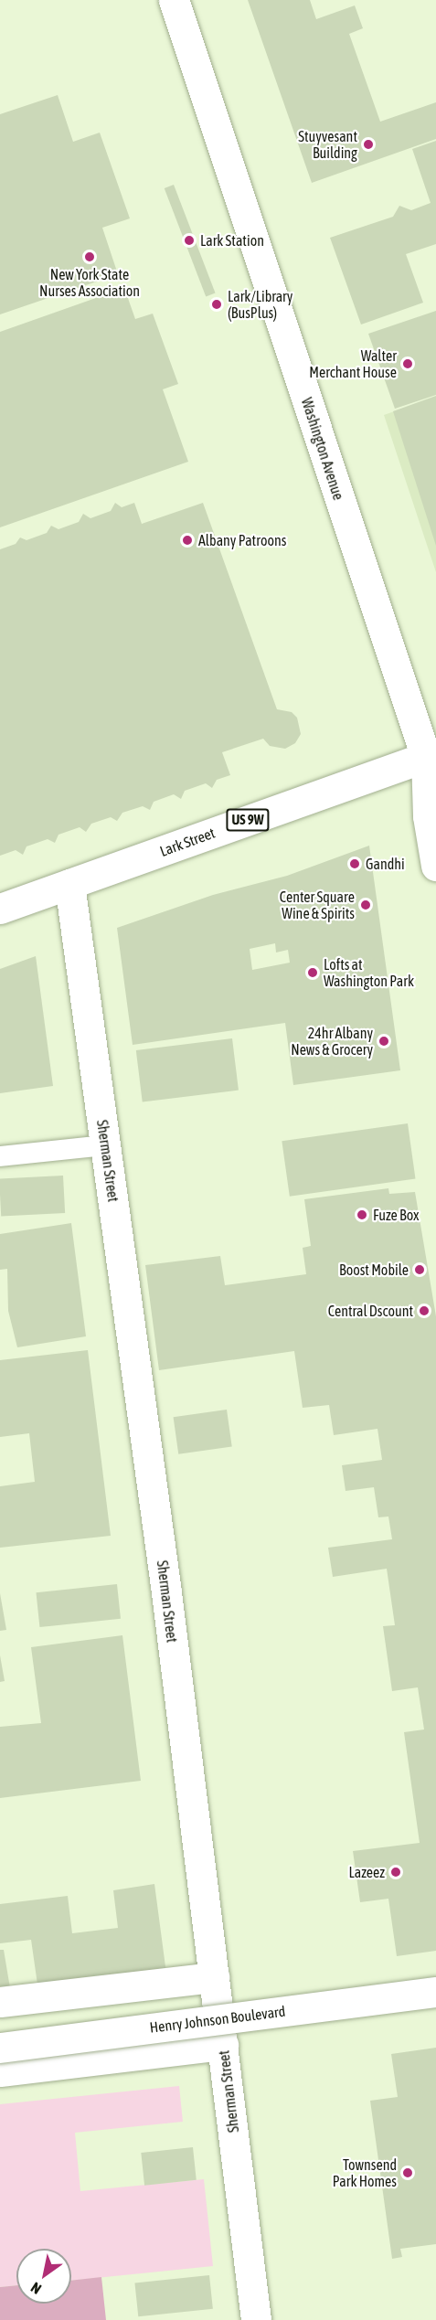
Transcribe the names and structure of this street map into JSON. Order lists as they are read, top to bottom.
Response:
{
  "streets": {
    "street": [
      "Washington Avenue",
      "US 9W",
      "Lark Street",
      "Sherman Street",
      "Henry Johnson Boulevard"
    ]
  },
  "crossings": [
    ["Washington Avenue", "Lark Street"],
    ["Lark Street", "Sherman Street"],
    ["Sherman Street", "Henry Johnson Boulevard"]
  ],
  "places": [
    "Stuyvesant Building",
    "Lark Station",
    "New York State Nurses Association",
    "Lark/Library (BusPlus)",
    "Walter Merchant House",
    "Albany Patroons",
    "Gandhi",
    "Center Square Wine & Spirits",
    "Lofts at Washington Park",
    "24hr Albany News & Grocery",
    "Fuze Box",
    "Boost Mobile",
    "Central Dscount",
    "Lazeez",
    "Townsend Park Homes"
  ],
  "north": "bottom left"
}
